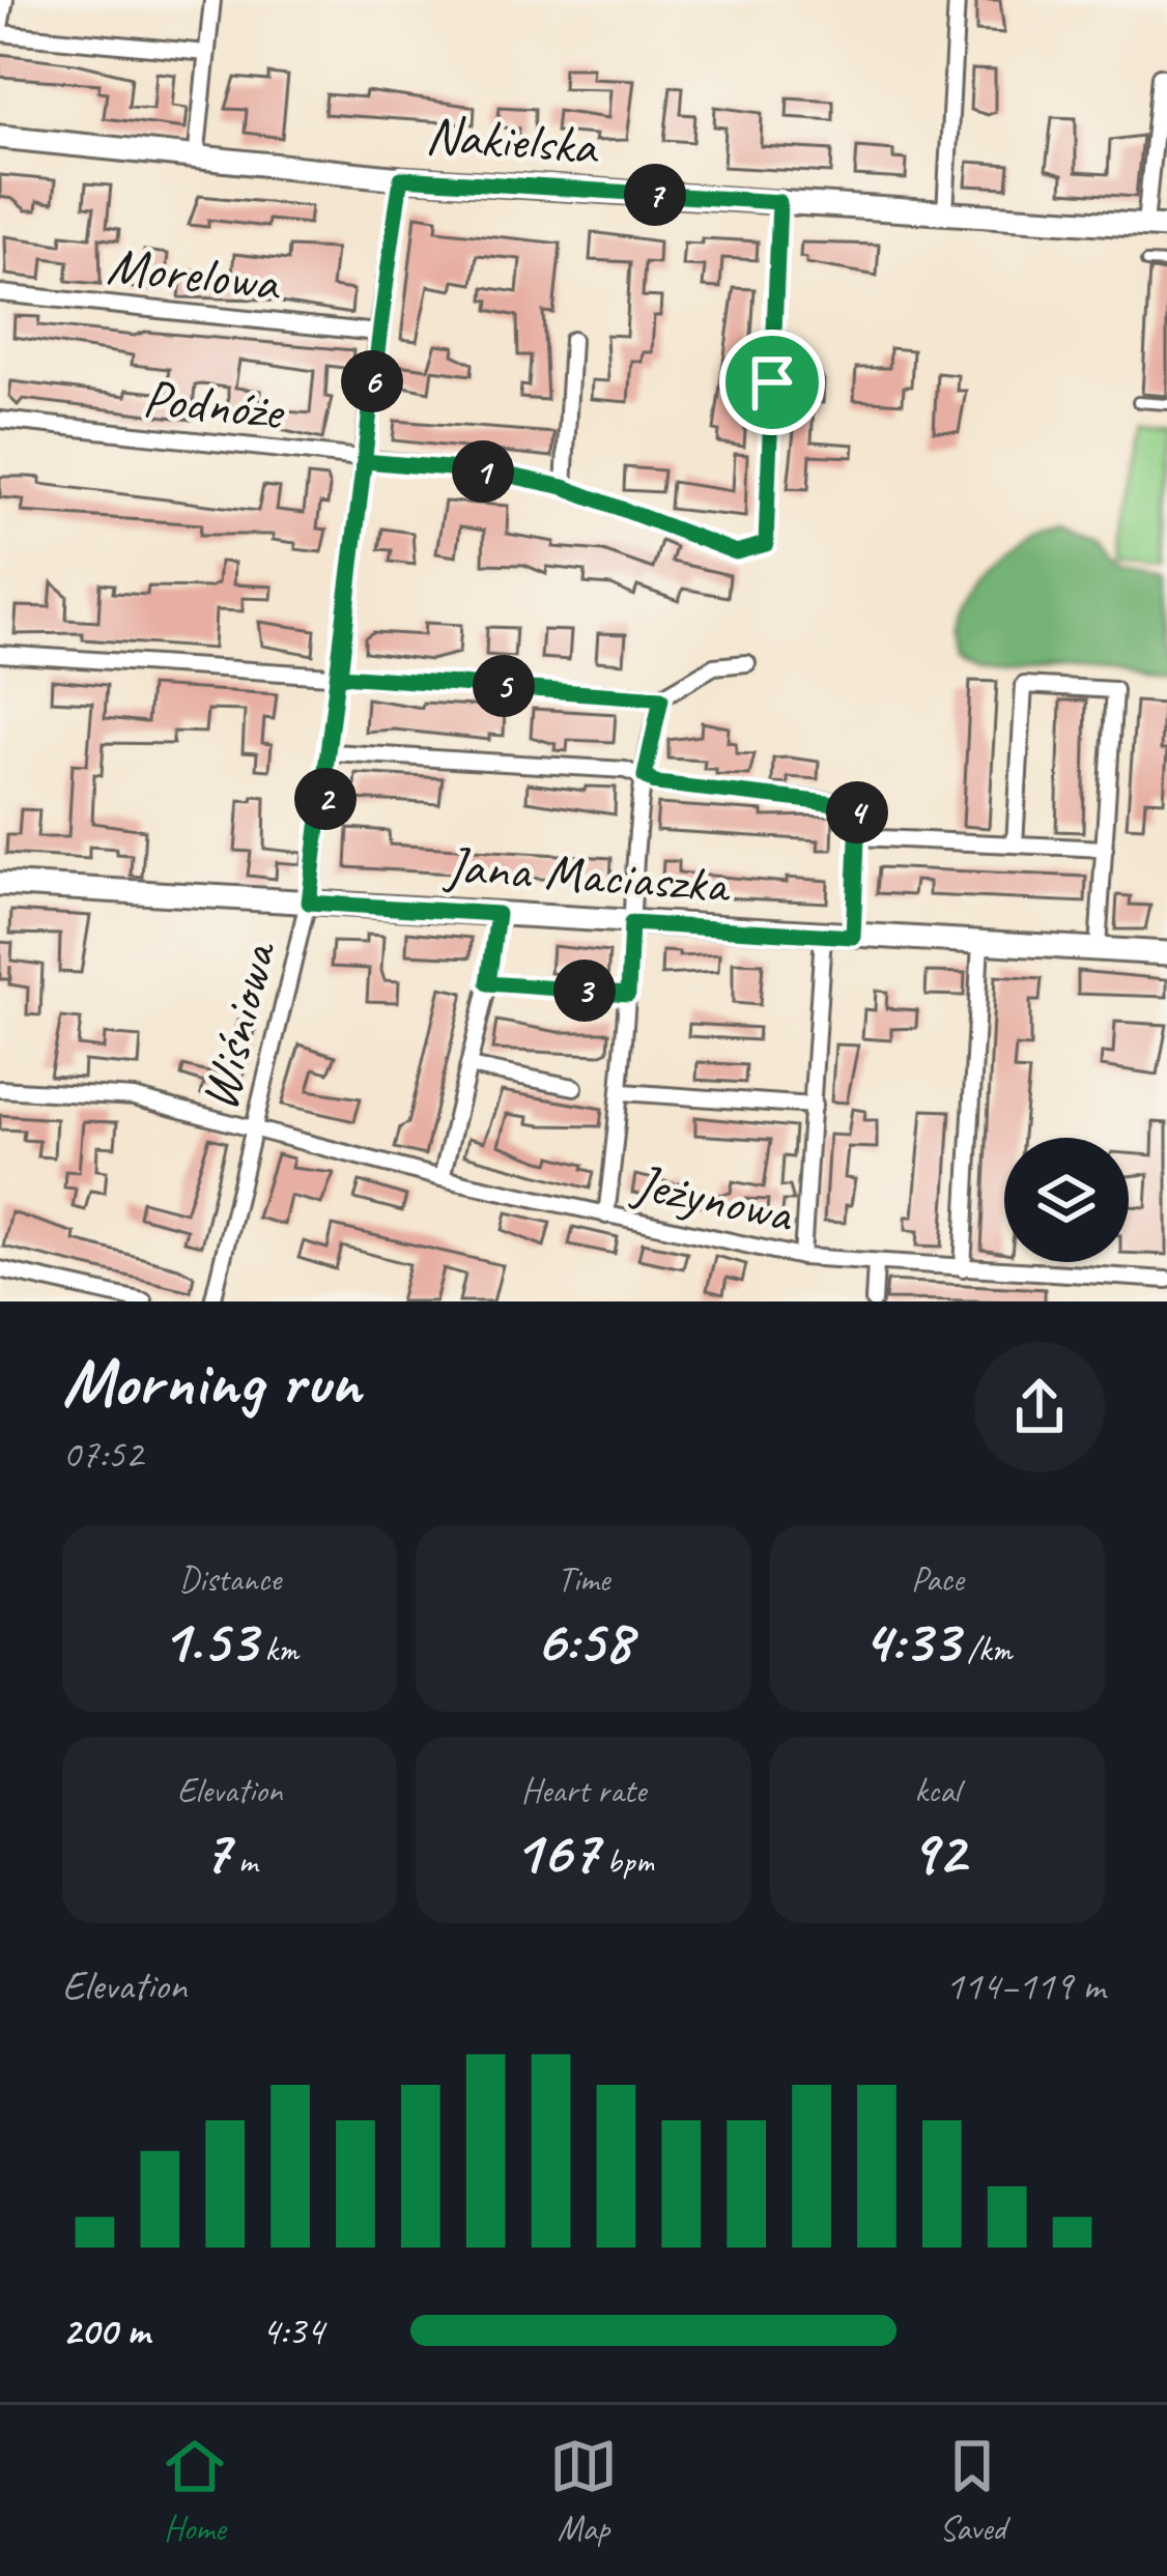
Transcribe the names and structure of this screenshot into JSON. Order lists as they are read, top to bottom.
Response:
{
  "streets": {
    "street": [
      "Nakielska",
      "Morelowa",
      "Podnóże",
      "Jana Maciaszka",
      "Wiśniowa",
      "Jeżynowa"
    ]
  },
  "crossings": [
    ["Nakielska", "Podnóże"],
    ["Nakielska", "Wiśniowa"],
    ["Morelowa", "Wiśniowa"],
    ["Podnóże", "Wiśniowa"],
    ["Jana Maciaszka", "Wiśniowa"],
    ["Wiśniowa", "Jeżynowa"]
  ],
  "page": {
    "pins": [
      "7",
      "6",
      "1",
      "5",
      "2",
      "4",
      "3"
    ],
    "heading": ["Morning run", "07:52"],
    "stats": [
      ["Distance", "1.53 km"],
      ["Time", "6:58"],
      ["Pace", "4:33 /km"],
      ["Elevation", "7 m"],
      ["Heart rate", "167 bpm"],
      ["kcal", "92"]
    ],
    "chart": ["Elevation", "114–119 m"],
    "list": [
      {
        "name": "200 m",
        "note": "4:34"
      }
    ],
    "tabs": ["Home", "Map", "Saved"]
  }
}
